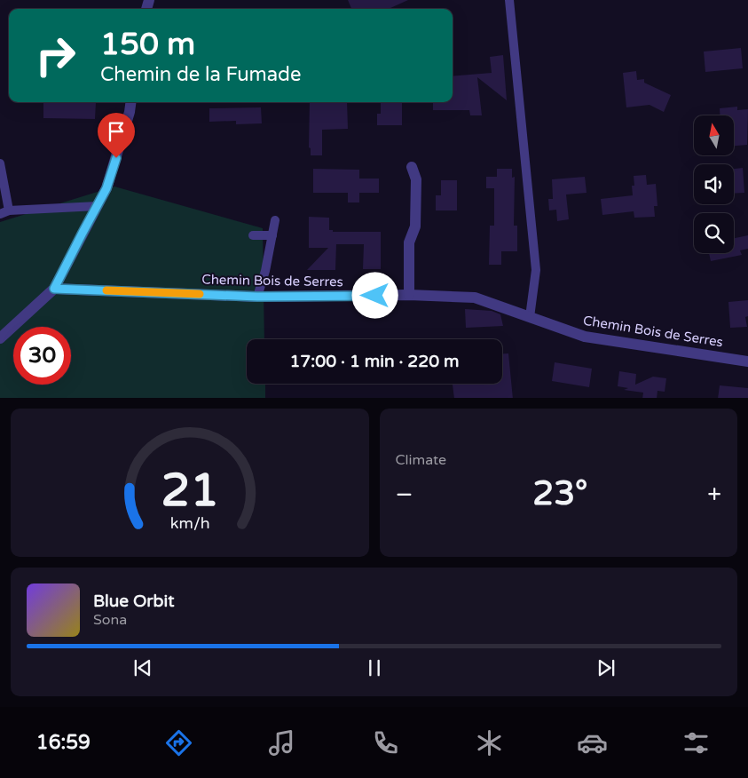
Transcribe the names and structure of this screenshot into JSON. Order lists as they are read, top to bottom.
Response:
{
  "streets": {
    "street": ["Chemin Bois de Serres"]
  },
  "north": "top",
  "page": {
    "turn": ["150 m", "Chemin de la Fumade"],
    "limit": "30",
    "trip": "17:00 · 1 min · 220 m",
    "tile": "Climate",
    "heat": ["−", "23°", "+"],
    "song": ["Blue Orbit", "Sona"],
    "tabs": "16:59",
    "gauge": ["21", "km/h"]
  }
}
